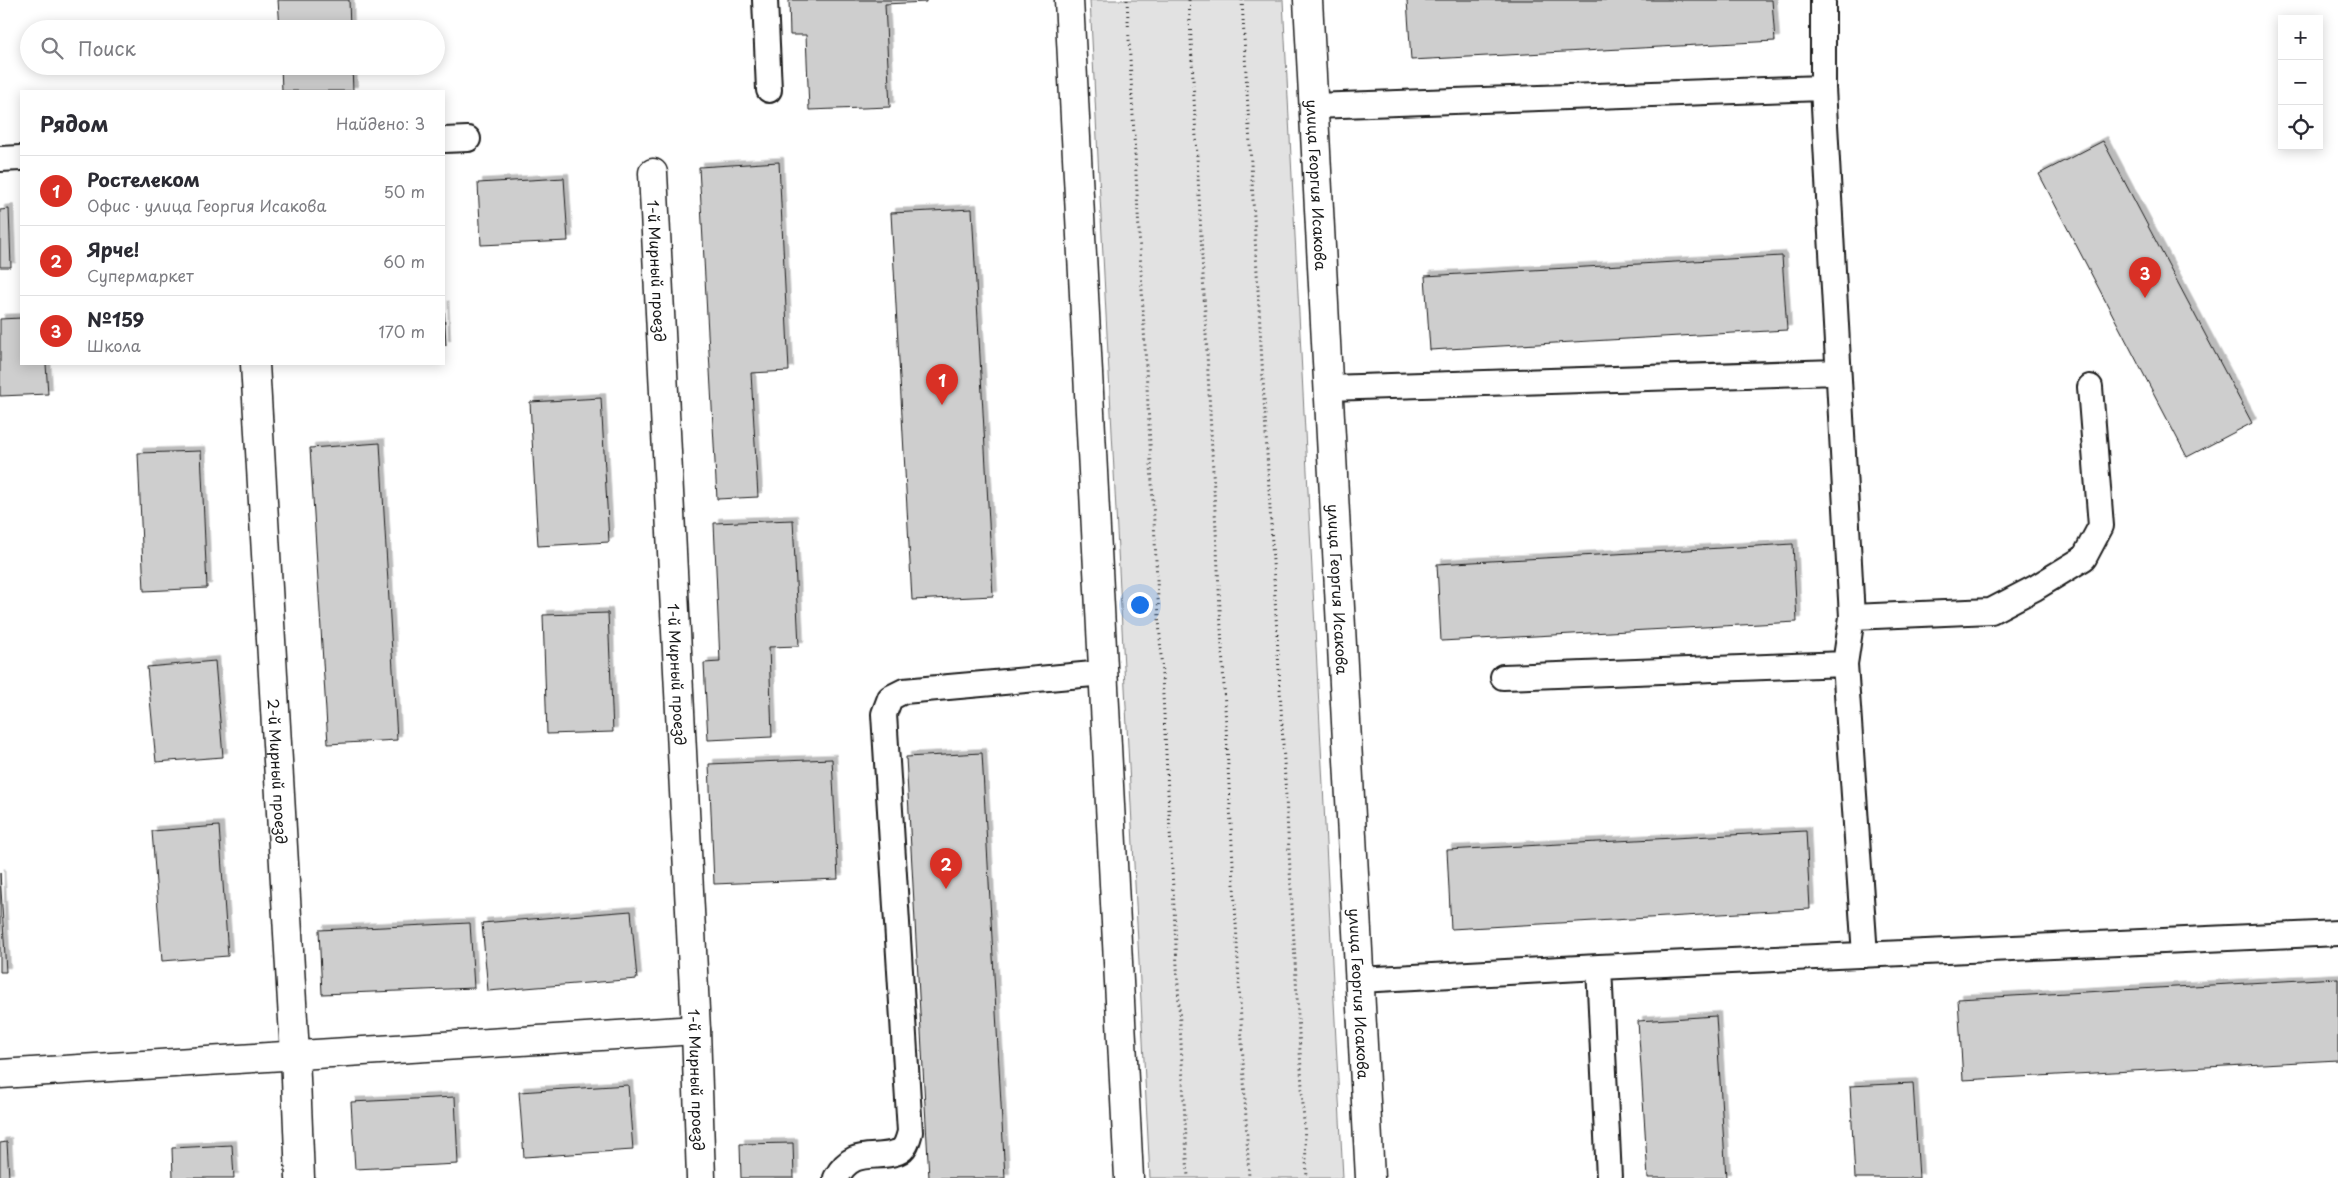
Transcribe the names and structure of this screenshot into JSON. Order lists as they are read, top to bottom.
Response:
{
  "streets": {
    "street": ["улица Георгия Исакова", "1-й Мирный проезд", "2-й Мирный проезд"]
  },
  "page": {
    "map_buttons": ["+", "−"],
    "search": "Поиск",
    "heading": ["Рядом", "Найдено: 3"],
    "list": [
      {
        "mark": "1",
        "name": "Ростелеком",
        "note": "Офис · улица Георгия Исакова",
        "value": "50 m"
      },
      {
        "mark": "2",
        "name": "Ярче!",
        "note": "Супермаркет",
        "value": "60 m"
      },
      {
        "mark": "3",
        "name": "№159",
        "note": "Школа",
        "value": "170 m"
      }
    ],
    "pins": ["3", "1", "2"]
  }
}
